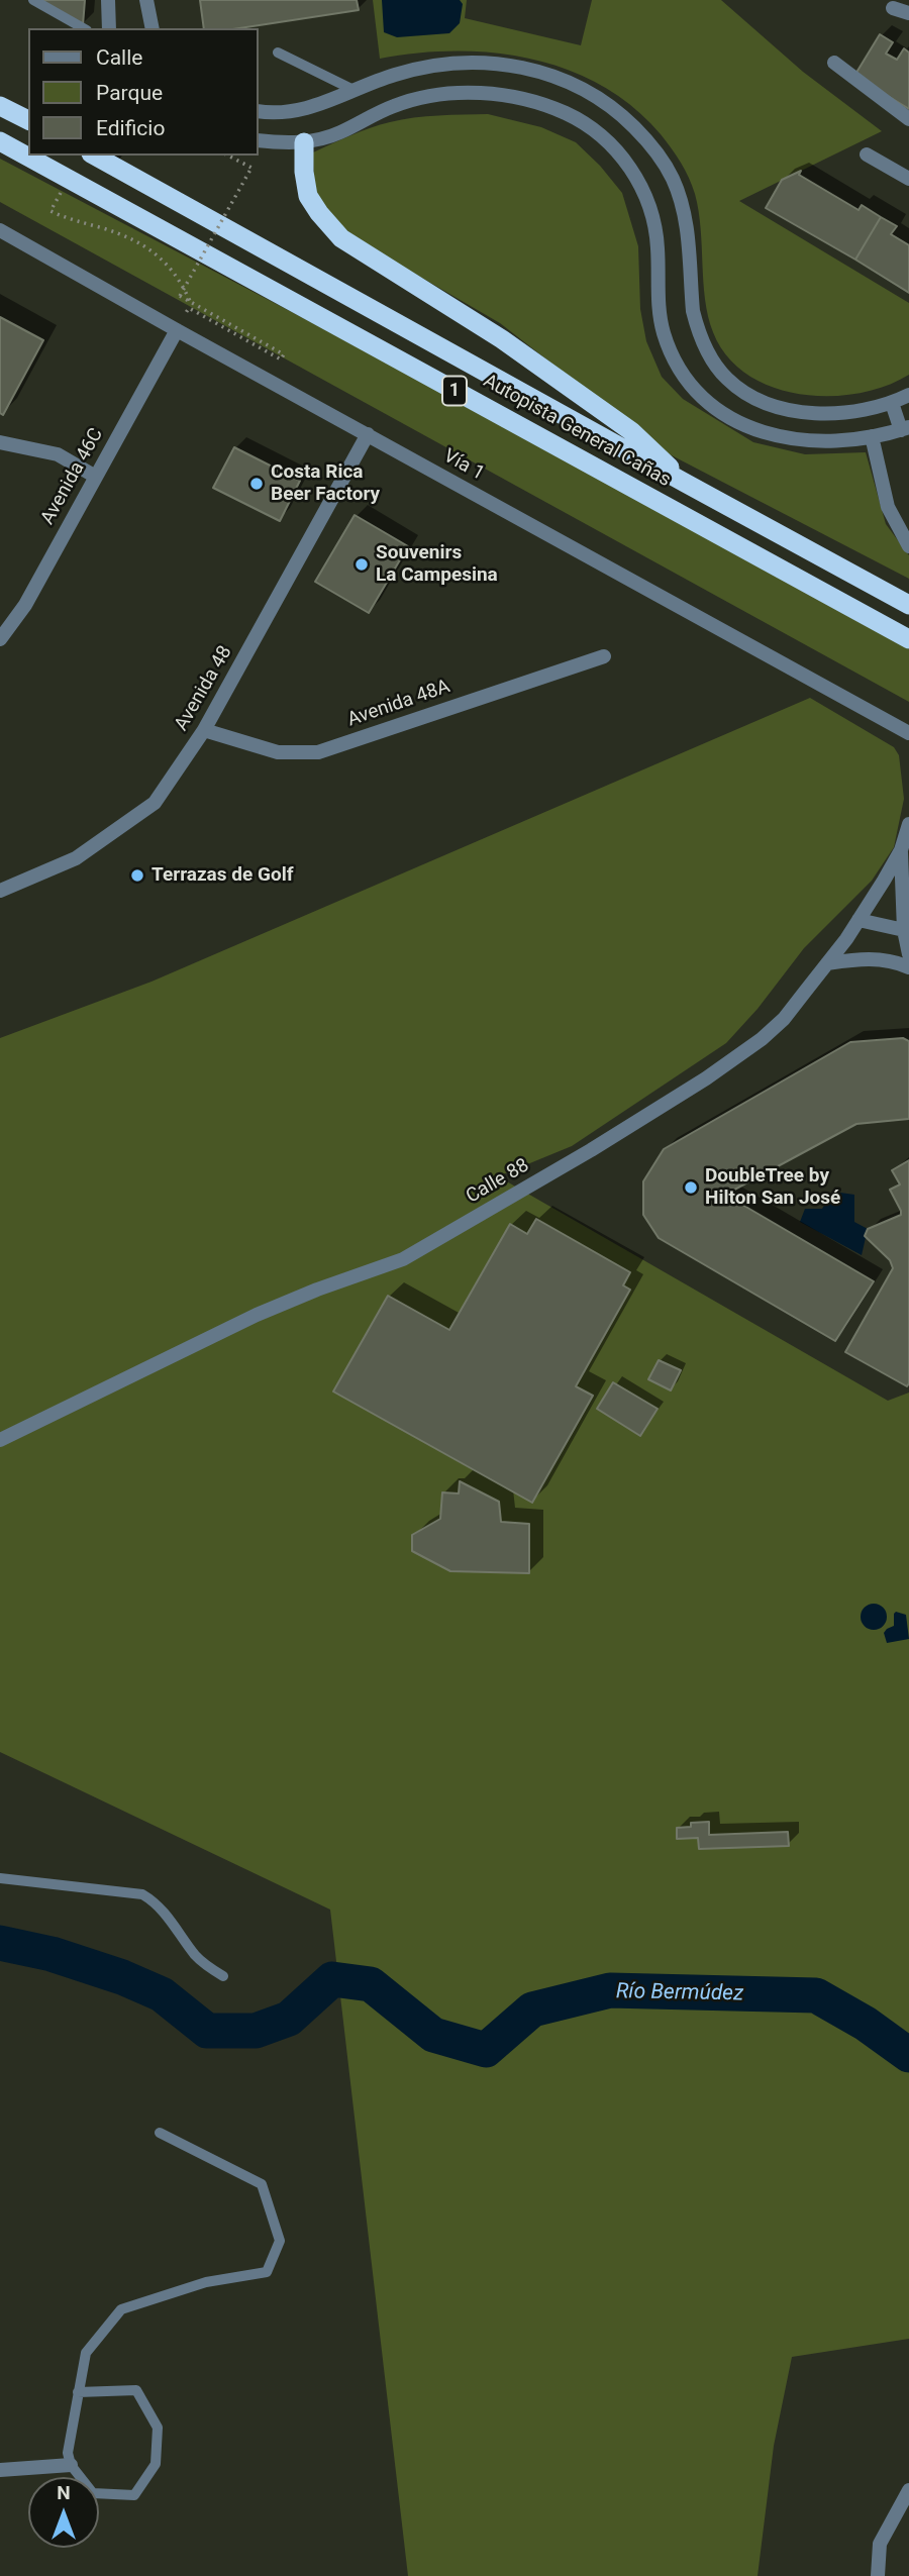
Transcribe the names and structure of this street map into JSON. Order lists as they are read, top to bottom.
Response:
{
  "streets": {
    "highway": ["1", "Autopista General Cañas"],
    "street": [
      "Vía 1",
      "Avenida 46C",
      "Avenida 48",
      "Avenida 48A",
      "Calle 88"
    ]
  },
  "crossings": [
    ["Vía 1", "Avenida 46C"],
    ["Vía 1", "Avenida 48"],
    ["Avenida 48", "Avenida 48A"]
  ],
  "water": ["Río Bermúdez"],
  "places": [
    "Costa Rica Beer Factory",
    "Souvenirs La Campesina",
    "Terrazas de Golf",
    "DoubleTree by Hilton San José"
  ],
  "legend": ["Calle", "Parque", "Edificio"],
  "north": "top"
}
